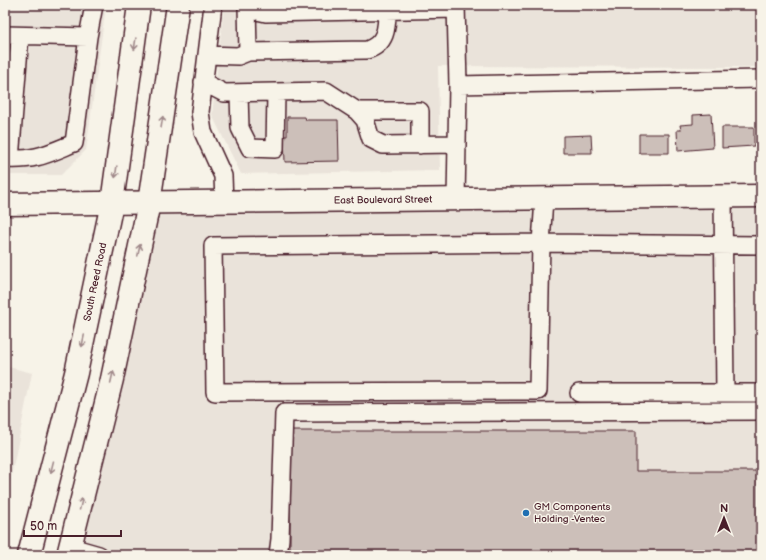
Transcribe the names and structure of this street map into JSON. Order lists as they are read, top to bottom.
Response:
{
  "streets": {
    "main road": ["East Boulevard Street", "South Reed Road"]
  },
  "crossings": [
    ["East Boulevard Street", "South Reed Road"]
  ],
  "places": ["GM Components Holding -Ventec"],
  "scale_bar": "50 m",
  "north": "top"
}
